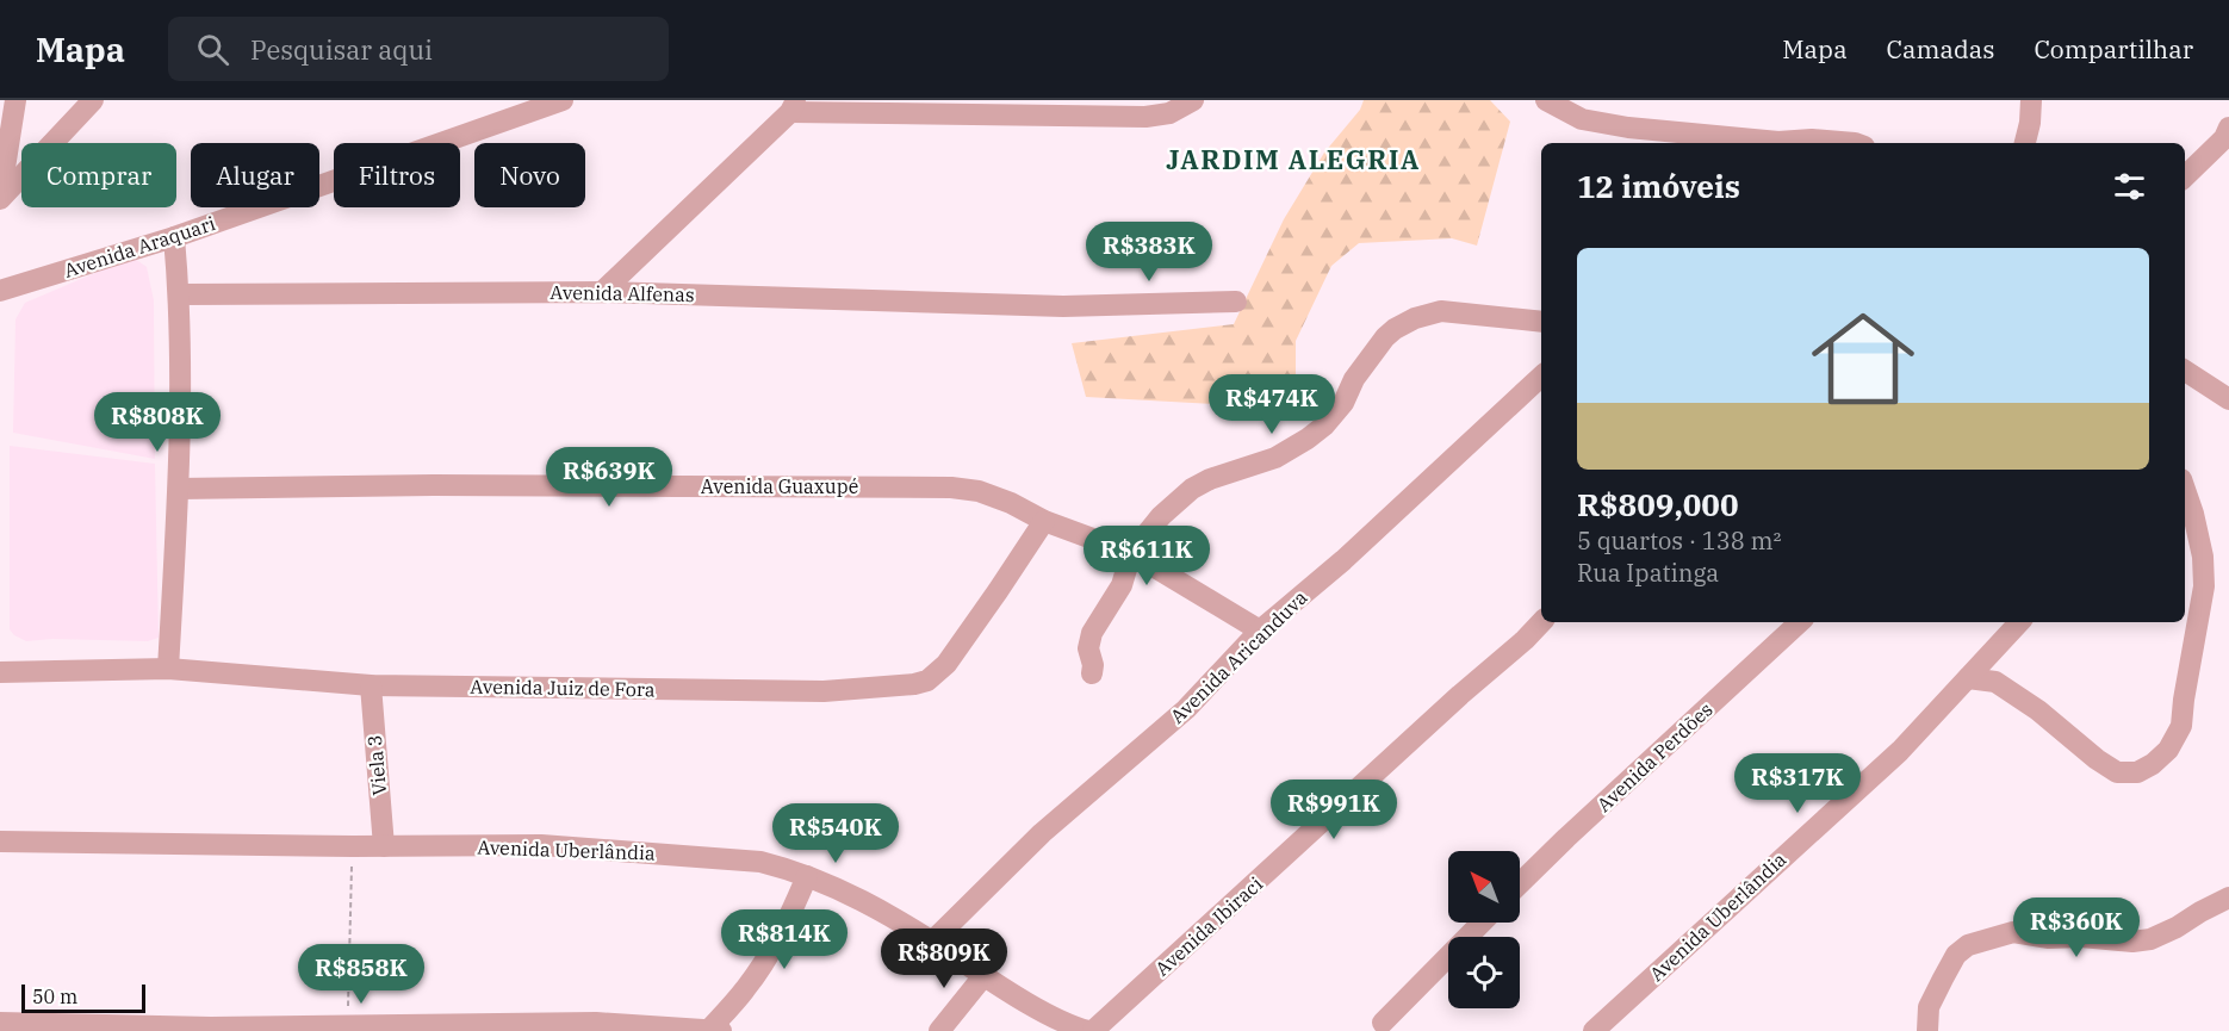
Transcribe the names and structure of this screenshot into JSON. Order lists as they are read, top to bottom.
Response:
{
  "streets": {
    "street": [
      "Avenida Araquari",
      "Avenida Alfenas",
      "Avenida Guaxupé",
      "Avenida Aricanduva",
      "Avenida Juiz de Fora",
      "Avenida Perdões",
      "Viela 3",
      "Avenida Uberlândia",
      "Avenida Ibiraci"
    ]
  },
  "crossings": [
    ["Avenida Guaxupé", "Avenida Aricanduva"],
    ["Avenida Guaxupé", "Avenida Juiz de Fora"],
    ["Avenida Aricanduva", "Avenida Uberlândia"],
    ["Avenida Juiz de Fora", "Viela 3"],
    ["Viela 3", "Avenida Uberlândia"],
    ["Avenida Uberlândia", "Avenida Ibiraci"]
  ],
  "districts": ["JARDIM ALEGRIA"],
  "scale_bar": "50 m",
  "north": "top left",
  "page": {
    "header": "Mapa",
    "search": "Pesquisar aqui",
    "nav": ["Mapa", "Camadas", "Compartilhar"],
    "chip": [
      "Comprar",
      "Alugar",
      "Filtros",
      "Novo"
    ],
    "heading": "12 imóveis",
    "price": [
      "R$383K",
      "R$474K",
      "R$808K",
      "R$639K",
      "R$611K",
      "R$317K",
      "R$991K",
      "R$540K",
      "R$360K",
      "R$814K",
      "R$809K",
      "R$858K"
    ],
    "list": [
      {
        "name": "R$809,000",
        "note": "5 quartos · 138 m² · Rua Ipatinga"
      }
    ],
    "scale": "50 m"
  }
}
